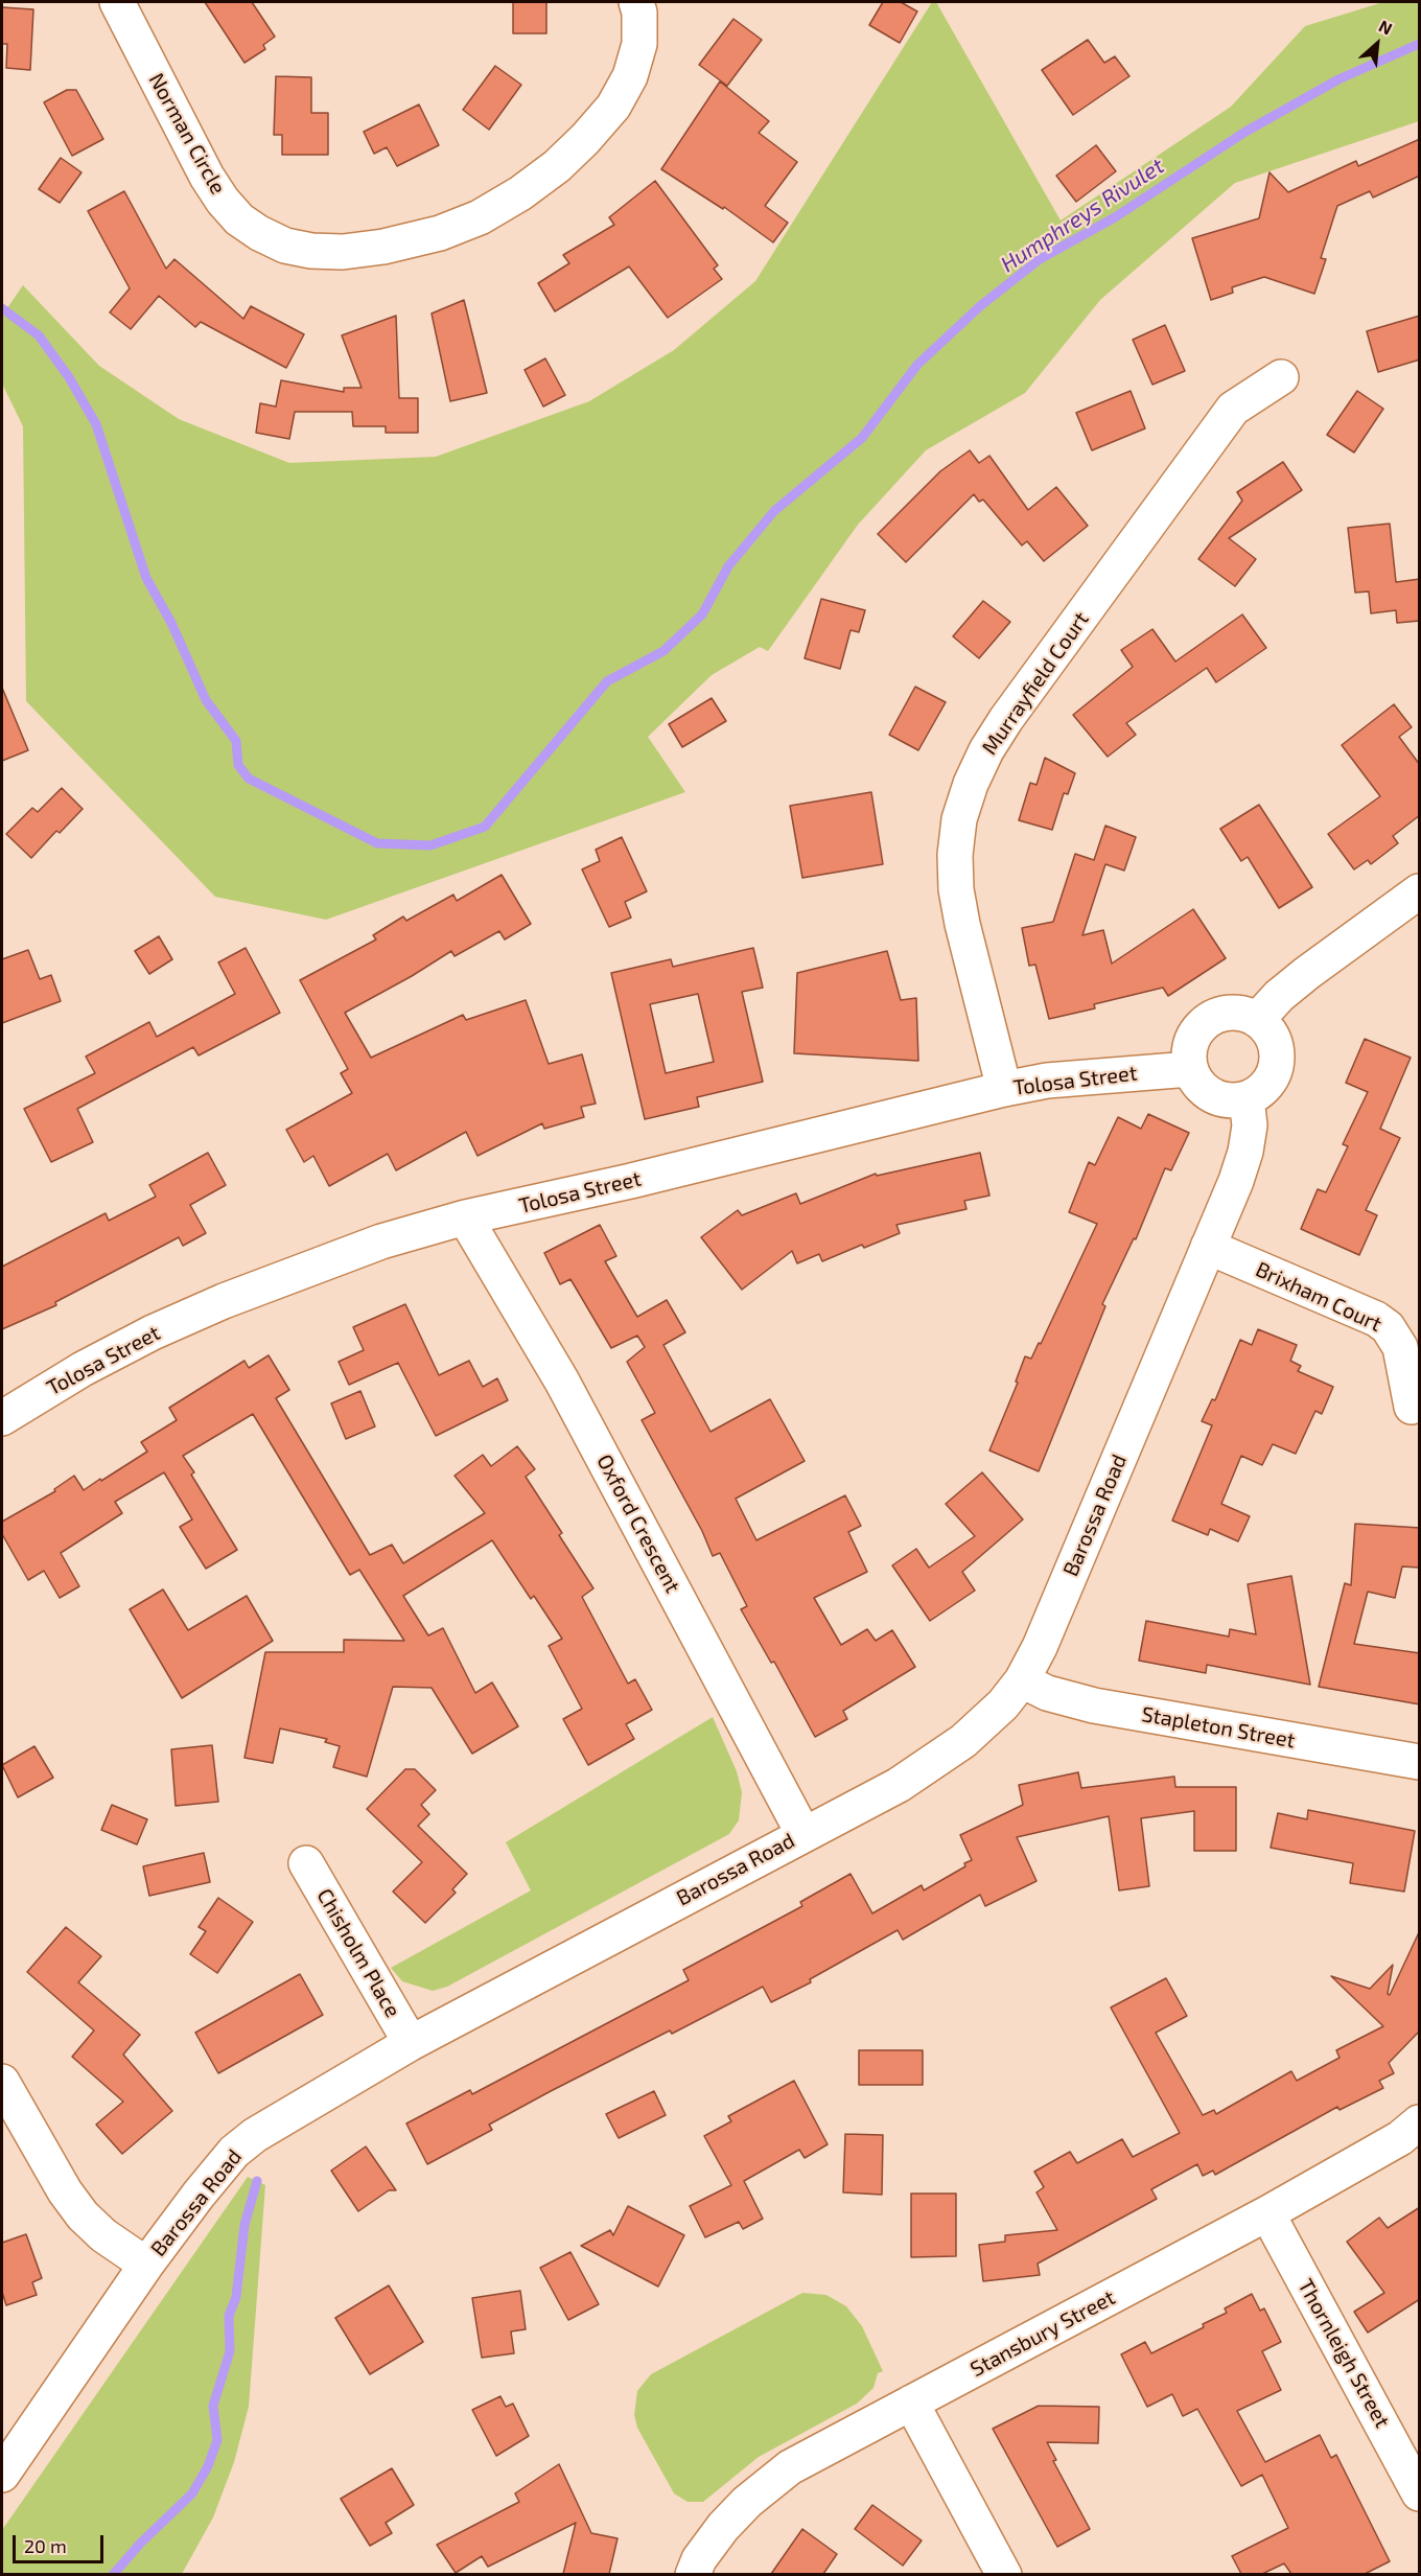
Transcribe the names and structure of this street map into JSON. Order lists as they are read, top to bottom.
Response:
{
  "streets": {
    "street": [
      "Norman Circle",
      "Murrayfield Court",
      "Tolosa Street",
      "Brixham Court",
      "Barossa Road",
      "Oxford Crescent",
      "Stapleton Street",
      "Chisholm Place",
      "Stansbury Street",
      "Thornleigh Street"
    ]
  },
  "crossings": [
    ["Murrayfield Court", "Tolosa Street"],
    ["Tolosa Street", "Barossa Road"],
    ["Tolosa Street", "Oxford Crescent"],
    ["Brixham Court", "Barossa Road"],
    ["Barossa Road", "Oxford Crescent"],
    ["Barossa Road", "Stapleton Street"],
    ["Barossa Road", "Chisholm Place"],
    ["Stansbury Street", "Thornleigh Street"]
  ],
  "water": ["Humphreys Rivulet"],
  "scale_bar": "20 m",
  "north": "top right"
}
